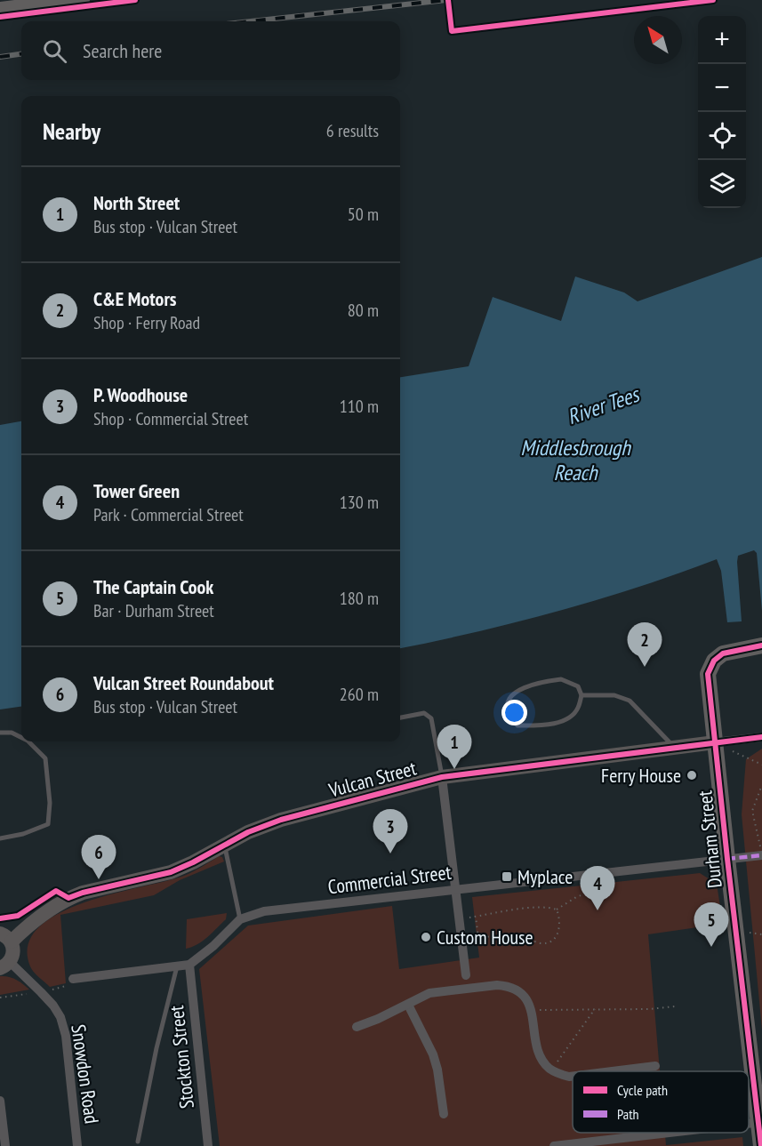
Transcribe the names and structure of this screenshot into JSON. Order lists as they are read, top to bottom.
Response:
{
  "streets": {
    "main road": ["Durham Street"],
    "street": [
      "Vulcan Street",
      "Commercial Street",
      "Stockton Street",
      "Snowdon Road"
    ]
  },
  "crossings": [
    ["Vulcan Street", "Durham Street"],
    ["Vulcan Street", "Snowdon Road"],
    ["Durham Street", "Commercial Street"],
    ["Commercial Street", "Stockton Street"]
  ],
  "water": ["River Tees", "Middlesbrough Reach"],
  "places": {
    "other": ["Ferry House", "Custom House"],
    "transit": ["Myplace"]
  },
  "legend": ["Cycle path", "Path"],
  "north": "top left",
  "page": {
    "map_buttons": ["+", "−"],
    "search": "Search here",
    "heading": ["Nearby", "6 results"],
    "list": [
      {
        "mark": "1",
        "name": "North Street",
        "note": "Bus stop · Vulcan Street",
        "value": "50 m"
      },
      {
        "mark": "2",
        "name": "C&E Motors",
        "note": "Shop · Ferry Road",
        "value": "80 m"
      },
      {
        "mark": "3",
        "name": "P. Woodhouse",
        "note": "Shop · Commercial Street",
        "value": "110 m"
      },
      {
        "mark": "4",
        "name": "Tower Green",
        "note": "Park · Commercial Street",
        "value": "130 m"
      },
      {
        "mark": "5",
        "name": "The Captain Cook",
        "note": "Bar · Durham Street",
        "value": "180 m"
      },
      {
        "mark": "6",
        "name": "Vulcan Street Roundabout",
        "note": "Bus stop · Vulcan Street",
        "value": "260 m"
      }
    ],
    "pins": [
      "2",
      "1",
      "3",
      "6",
      "4",
      "5"
    ]
  }
}
